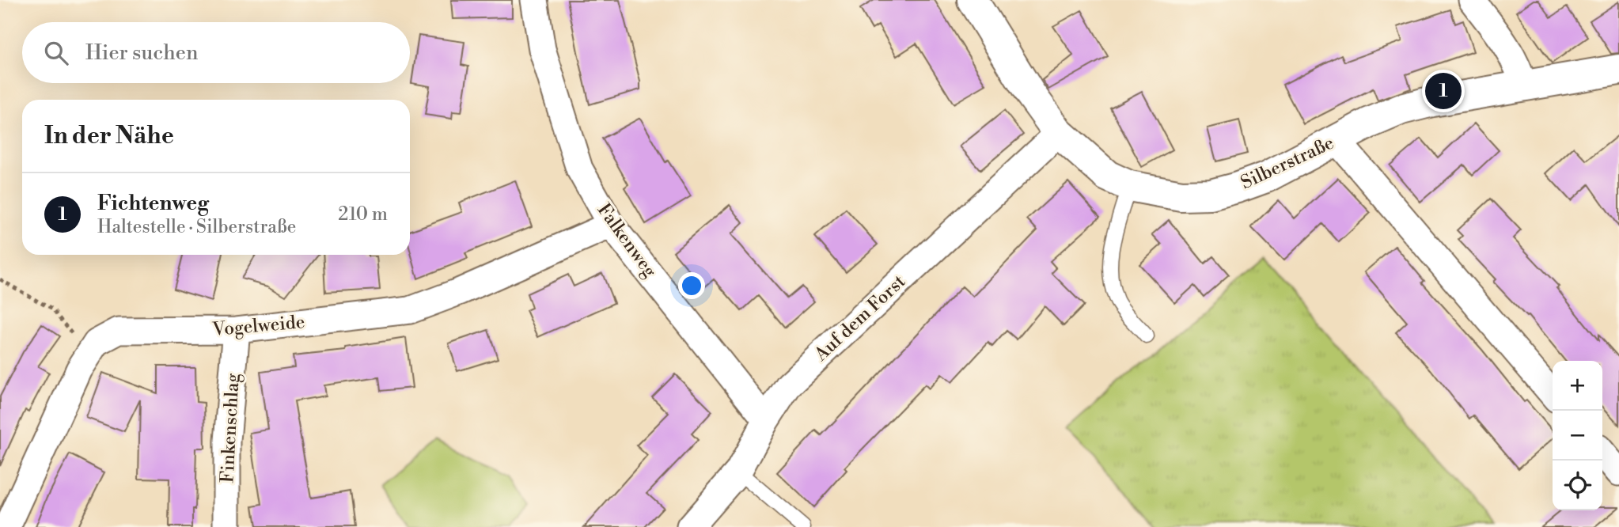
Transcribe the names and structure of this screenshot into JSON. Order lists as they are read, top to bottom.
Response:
{
  "streets": {
    "street": [
      "Silberstraße",
      "Falkenweg",
      "Auf dem Forst",
      "Vogelweide",
      "Finkenschlag"
    ]
  },
  "crossings": [
    ["Silberstraße", "Auf dem Forst"],
    ["Falkenweg", "Auf dem Forst"],
    ["Falkenweg", "Vogelweide"],
    ["Vogelweide", "Finkenschlag"]
  ],
  "page": {
    "search": "Hier suchen",
    "pins": "1",
    "heading": "In der Nähe",
    "list": [
      {
        "mark": "1",
        "name": "Fichtenweg",
        "note": "Haltestelle · Silberstraße",
        "value": "210 m"
      }
    ],
    "map_buttons": ["+", "−"]
  }
}
